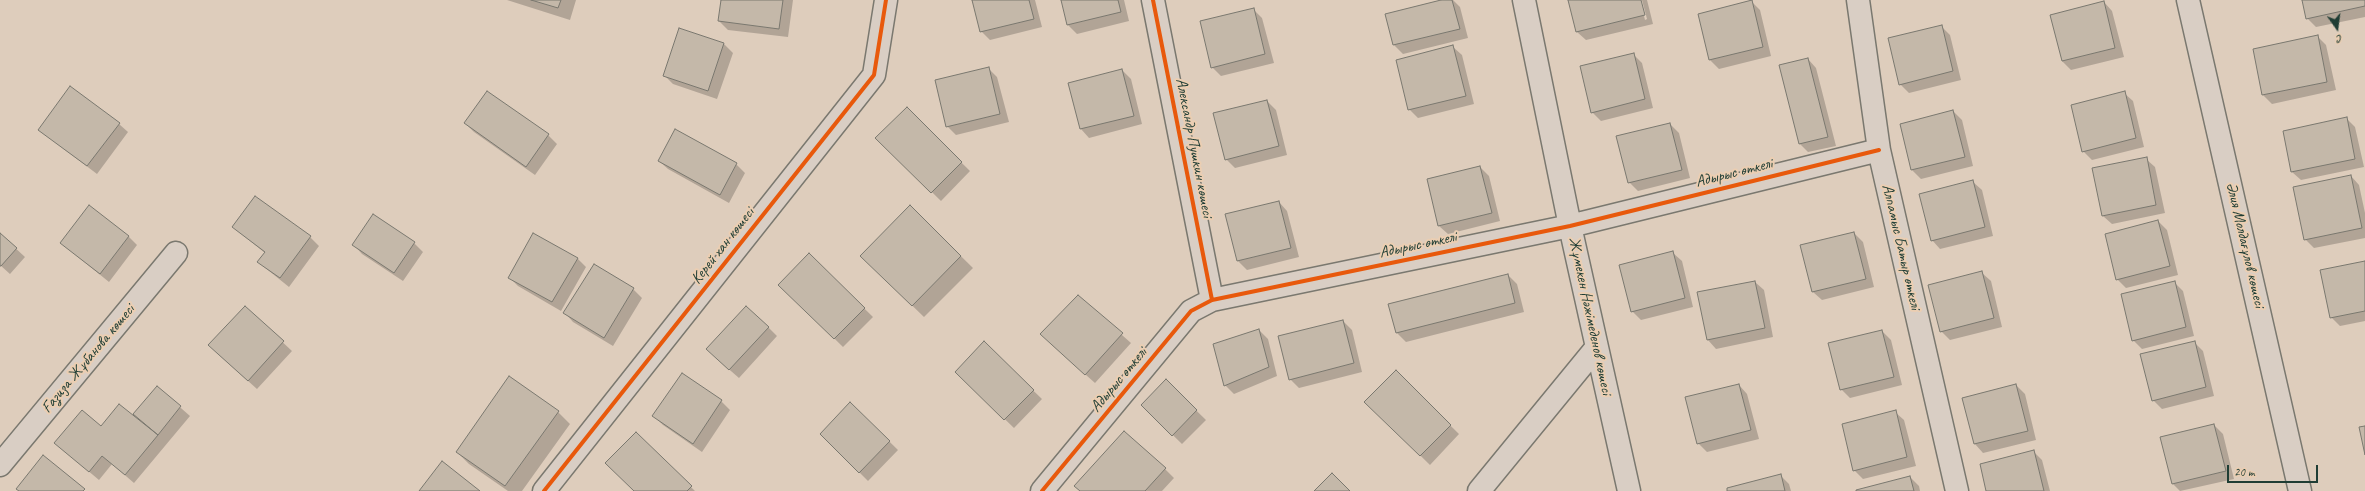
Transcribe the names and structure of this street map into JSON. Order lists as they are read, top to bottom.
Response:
{
  "streets": {
    "street": [
      "Александр Пушкин көшесі",
      "Адырыс өткелі",
      "Әлия Молдағұлов көшесі",
      "Керей хан көшесі",
      "Алпамыс Батыр өткелі",
      "Жұмекен Нәжімеденов көшесі",
      "Ғазиза Жұбанова көшесі"
    ]
  },
  "crossings": [
    ["Александр Пушкин көшесі", "Адырыс өткелі"],
    ["Адырыс өткелі", "Алпамыс Батыр өткелі"],
    ["Адырыс өткелі", "Жұмекен Нәжімеденов көшесі"]
  ],
  "scale_bar": "20 m",
  "north": "bottom"
}
